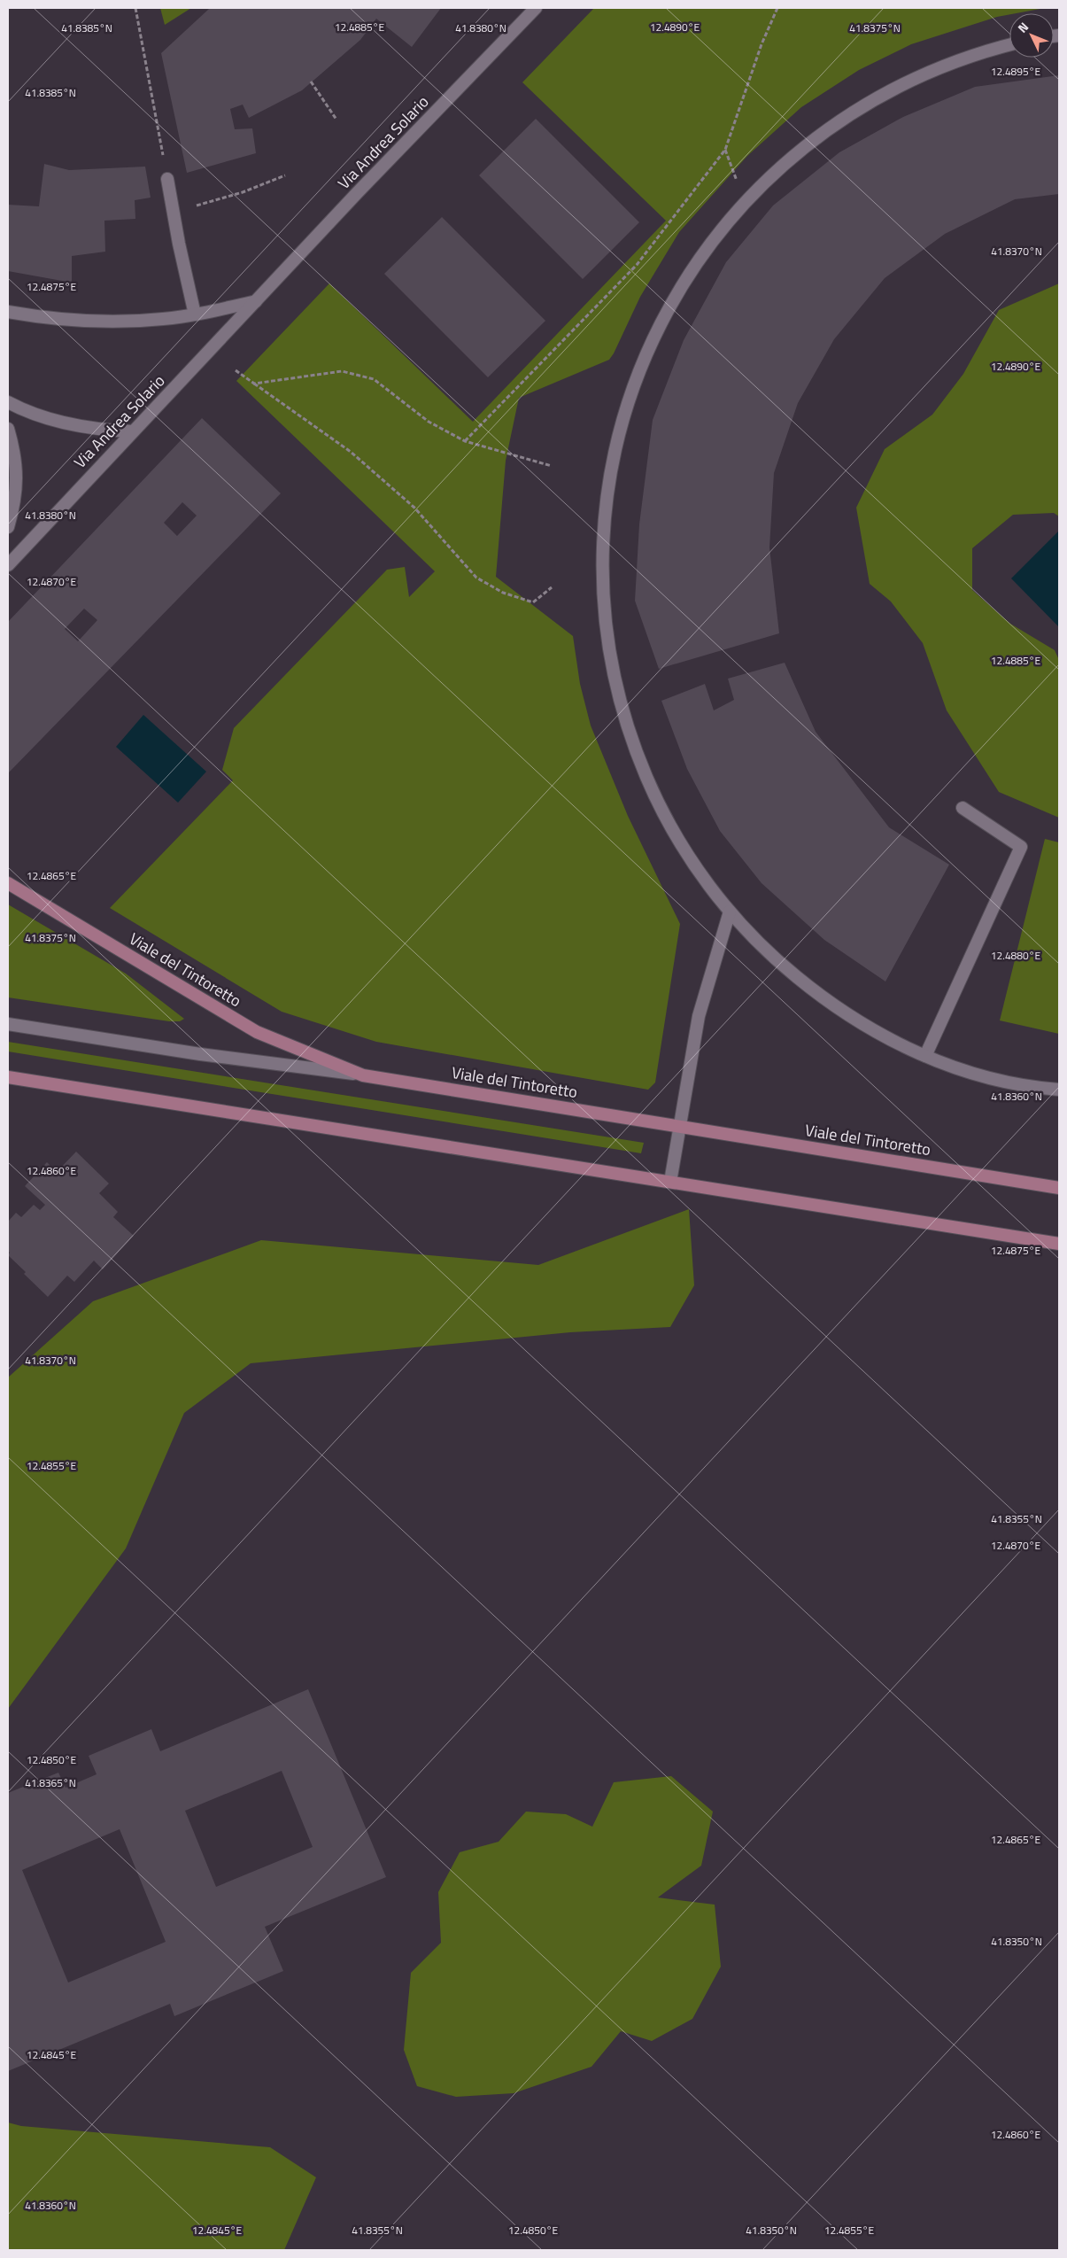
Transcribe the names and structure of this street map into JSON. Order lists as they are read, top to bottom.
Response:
{
  "streets": {
    "main road": ["Viale del Tintoretto"],
    "street": ["Via Andrea Solario"]
  },
  "north": "top left",
  "coordinates": [
    "12.4885°E",
    "12.4890°E",
    "41.8385°N",
    "41.8380°N",
    "41.8375°N",
    "12.4895°E",
    "41.8370°N",
    "12.4875°E",
    "12.4870°E",
    "12.4865°E",
    "12.4880°E",
    "41.8360°N",
    "12.4860°E",
    "12.4855°E",
    "41.8355°N",
    "12.4850°E",
    "41.8365°N",
    "41.8350°N",
    "12.4845°E"
  ]
}
